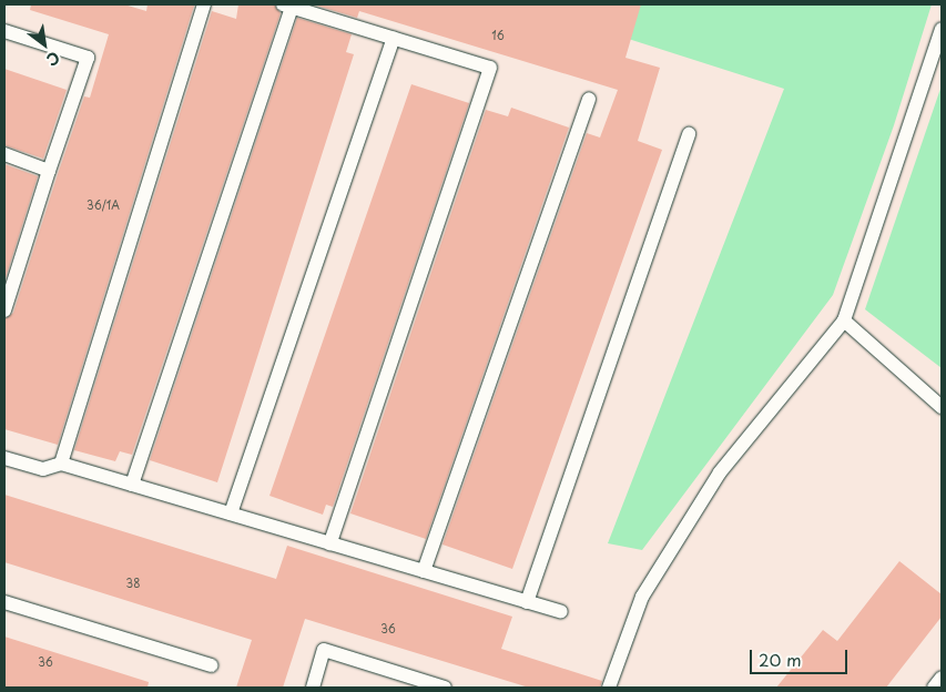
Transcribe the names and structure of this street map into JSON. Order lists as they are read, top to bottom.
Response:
{
  "house_numbers": [
    "16",
    "36/1А",
    "38",
    "36",
    "36"
  ],
  "scale_bar": "20 m",
  "north": "bottom right"
}
